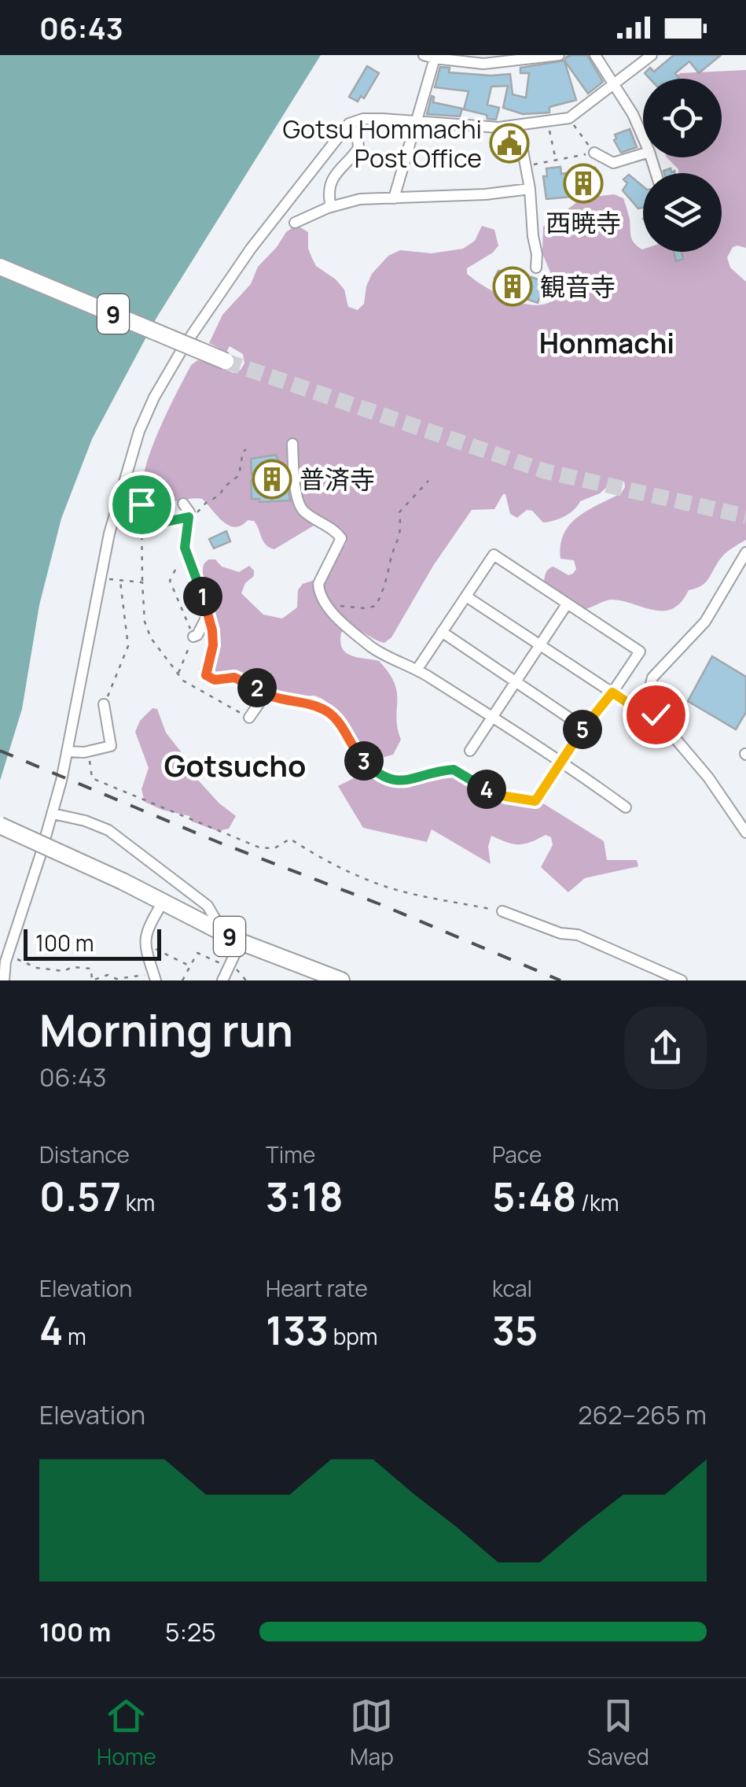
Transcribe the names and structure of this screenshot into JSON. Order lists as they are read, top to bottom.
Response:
{
  "streets": {
    "highway": ["9"]
  },
  "districts": ["Honmachi", "Gotsucho"],
  "places": {
    "public building": ["Gotsu Hommachi Post Office"],
    "building": ["西暁寺", "観音寺", "普済寺"]
  },
  "scale_bar": "100 m",
  "page": {
    "status": "06:43",
    "pins": [
      "1",
      "2",
      "5",
      "3",
      "4"
    ],
    "scale": "100 m",
    "heading": ["Morning run", "06:43"],
    "stats": [
      ["Distance", "0.57 km"],
      ["Time", "3:18"],
      ["Pace", "5:48 /km"],
      ["Elevation", "4 m"],
      ["Heart rate", "133 bpm"],
      ["kcal", "35"]
    ],
    "chart": ["Elevation", "262–265 m"],
    "list": [
      {
        "name": "100 m",
        "note": "5:25"
      }
    ],
    "tabs": ["Home", "Map", "Saved"]
  }
}
